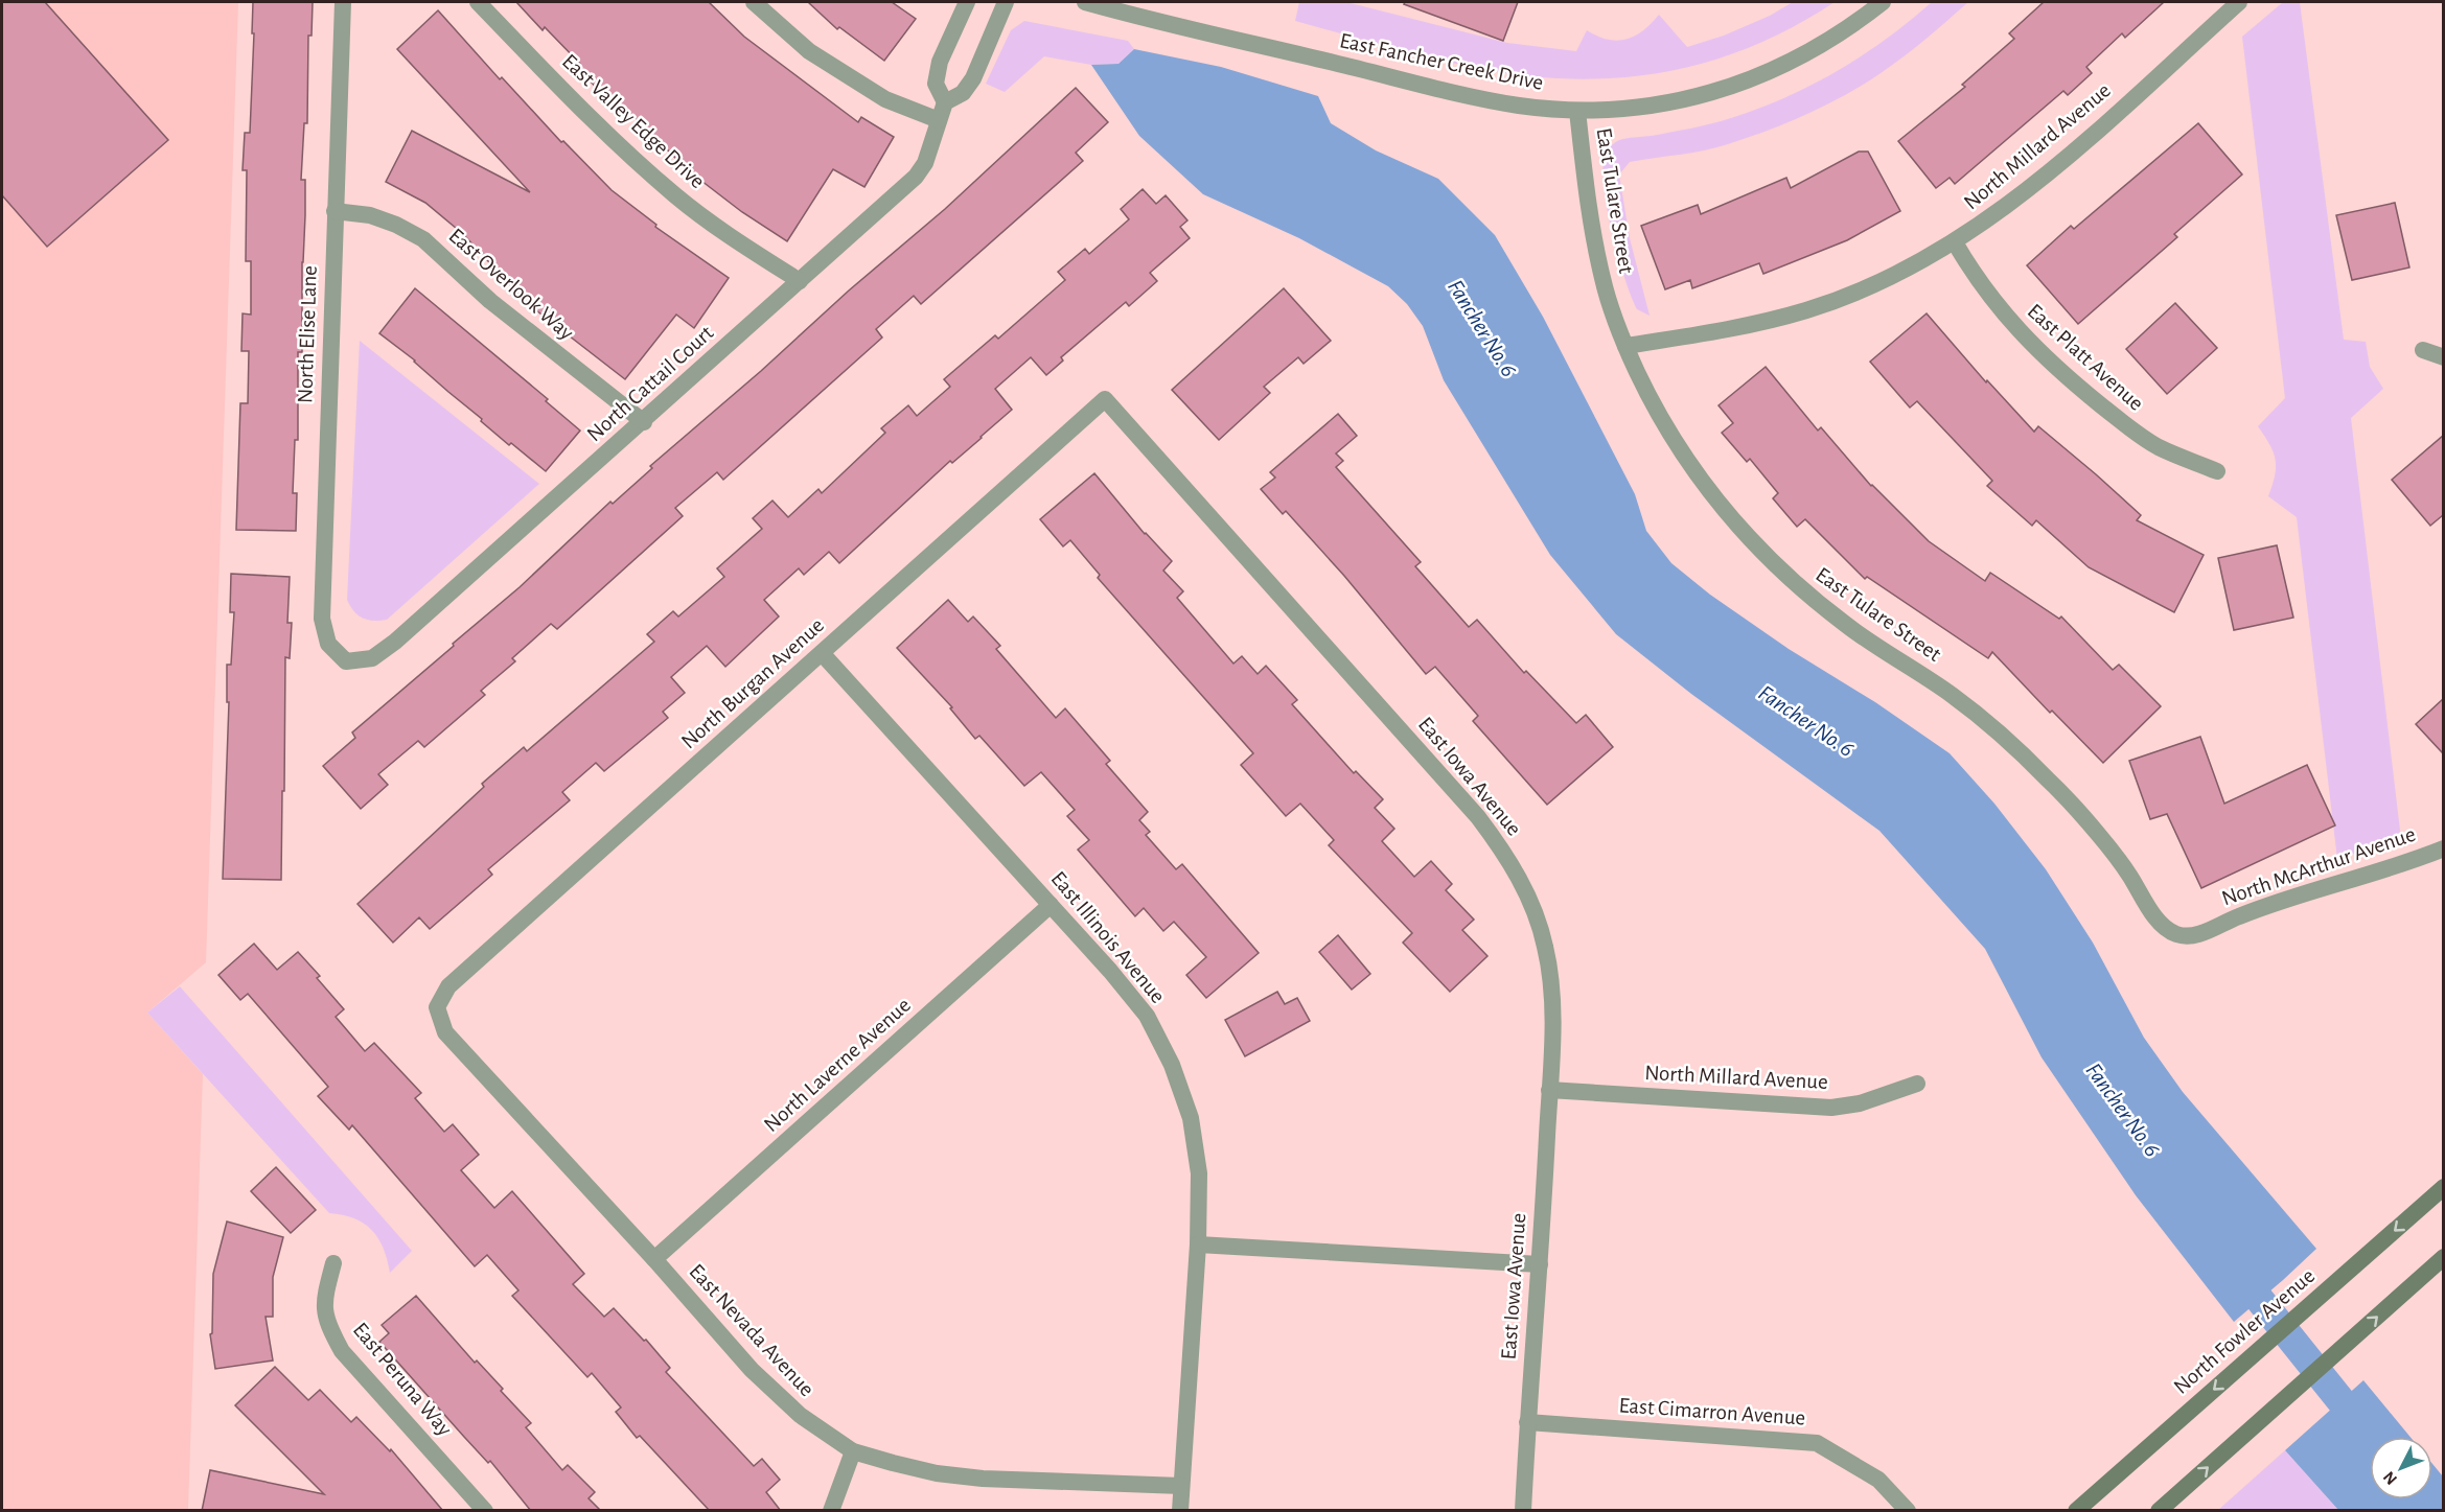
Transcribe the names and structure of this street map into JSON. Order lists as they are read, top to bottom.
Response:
{
  "streets": {
    "main road": ["North Fowler Avenue"],
    "street": [
      "East Fancher Creek Drive",
      "East Valley Edge Drive",
      "North Millard Avenue",
      "East Tulare Street",
      "East Overlook Way",
      "North Elise Lane",
      "East Platt Avenue",
      "North Cattail Court",
      "North Burgan Avenue",
      "East Iowa Avenue",
      "North McArthur Avenue",
      "East Illinois Avenue",
      "North Laverne Avenue",
      "East Nevada Avenue",
      "East Peruna Way",
      "East Cimarron Avenue"
    ]
  },
  "crossings": [
    ["East Fancher Creek Drive", "East Tulare Street"],
    ["East Valley Edge Drive", "North Cattail Court"],
    ["North Millard Avenue", "East Tulare Street"],
    ["North Millard Avenue", "East Platt Avenue"],
    ["North Millard Avenue", "East Iowa Avenue"],
    ["East Tulare Street", "North McArthur Avenue"],
    ["East Overlook Way", "North Elise Lane"],
    ["East Overlook Way", "North Cattail Court"],
    ["North Elise Lane", "North Cattail Court"],
    ["North Burgan Avenue", "East Iowa Avenue"],
    ["North Burgan Avenue", "East Illinois Avenue"],
    ["North Burgan Avenue", "East Nevada Avenue"],
    ["East Iowa Avenue", "East Cimarron Avenue"],
    ["East Illinois Avenue", "North Laverne Avenue"],
    ["East Illinois Avenue", "East Nevada Avenue"],
    ["North Laverne Avenue", "East Nevada Avenue"]
  ],
  "water": ["Fancher No. 6"],
  "north": "bottom left"
}
